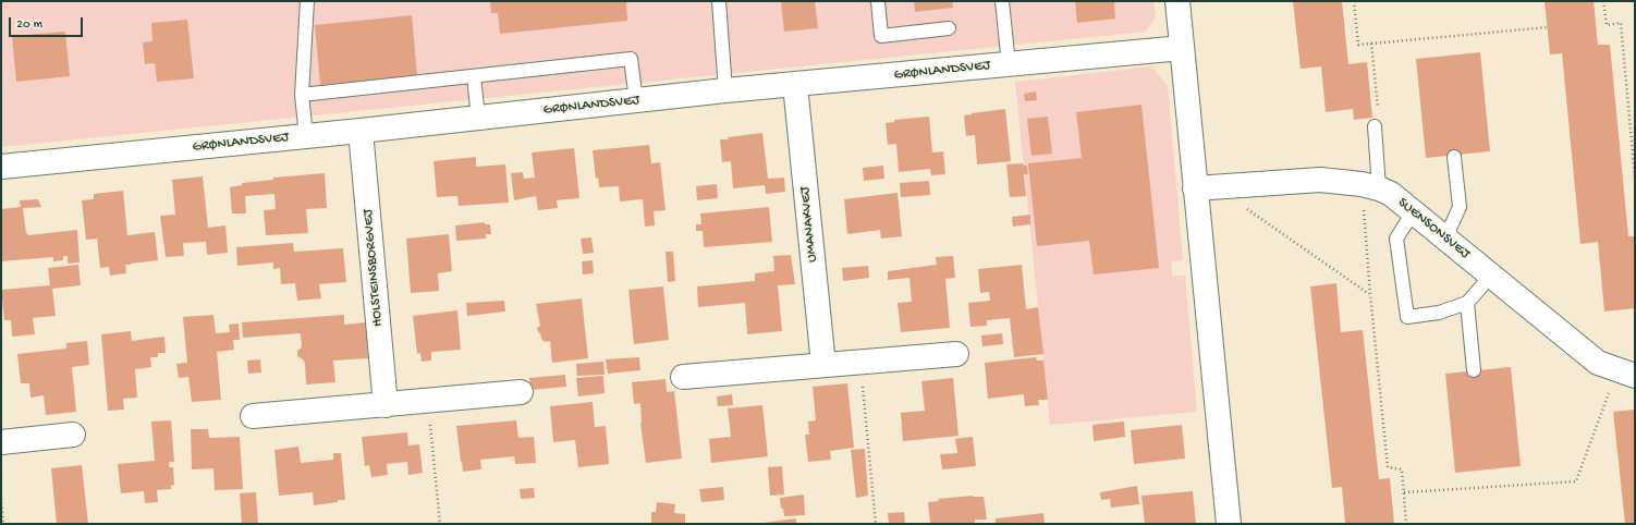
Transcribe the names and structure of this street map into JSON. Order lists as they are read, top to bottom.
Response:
{
  "streets": {
    "street": [
      "GRØNLANDSVEJ",
      "UMANAKVEJ",
      "SUENSONSVEJ",
      "HOLSTEINSBORGVEJ"
    ]
  },
  "crossings": [
    ["GRØNLANDSVEJ", "UMANAKVEJ"],
    ["GRØNLANDSVEJ", "HOLSTEINSBORGVEJ"]
  ],
  "scale_bar": "20 m"
}
